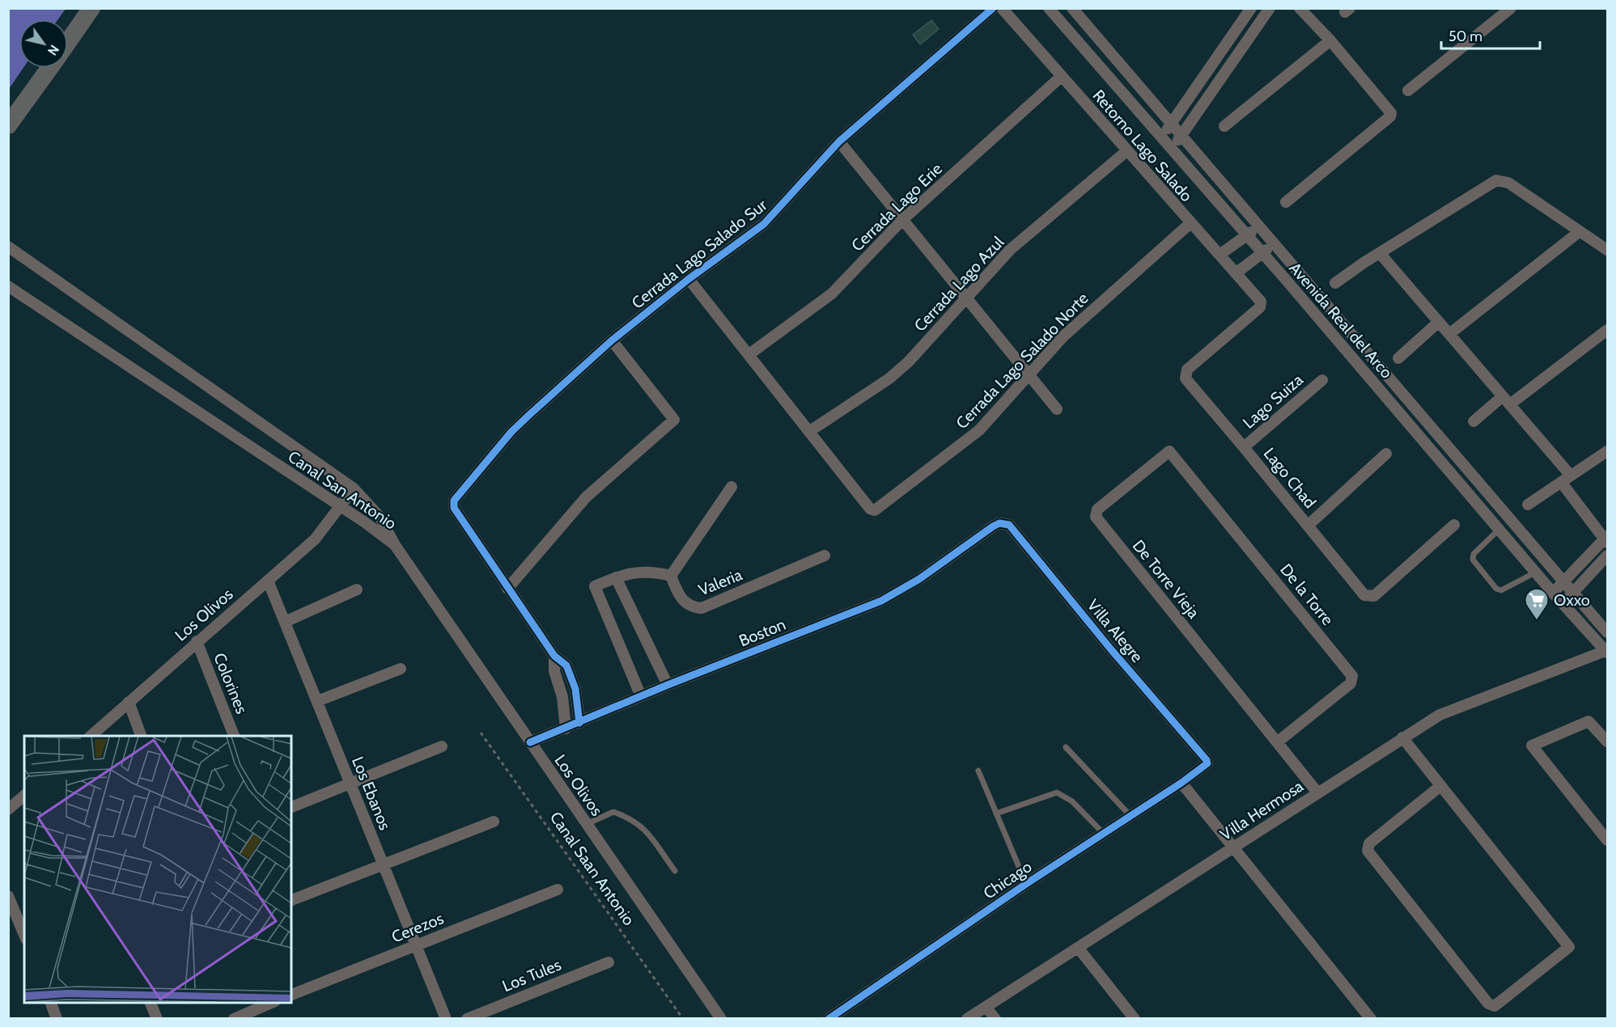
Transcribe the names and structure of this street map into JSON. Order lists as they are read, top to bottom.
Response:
{
  "streets": {
    "street": [
      "Retorno Lago Salado",
      "Cerrada Lago Erie",
      "Cerrada Lago Salado Sur",
      "Cerrada Lago Azul",
      "Avenida Real del Arco",
      "Cerrada Lago Salado Norte",
      "Lago Suiza",
      "Lago Chad",
      "Canal San Antonio",
      "De Torre Vieja",
      "Valeria",
      "De la Torre",
      "Los Olivos",
      "Villa Alegre",
      "Boston",
      "Colorines",
      "Los Ebanos",
      "Villa Hermosa",
      "Chicago",
      "Cerezos",
      "Los Tules"
    ],
    "path": ["Canal Saan Antonio"]
  },
  "crossings": [
    ["Retorno Lago Salado", "Cerrada Lago Erie"],
    ["Retorno Lago Salado", "Cerrada Lago Azul"],
    ["Retorno Lago Salado", "Cerrada Lago Salado Norte"],
    ["Retorno Lago Salado", "Lago Chad"],
    ["Cerrada Lago Azul", "Cerrada Lago Salado Norte"],
    ["Avenida Real del Arco", "Villa Hermosa"],
    ["Lago Suiza", "Lago Chad"],
    ["Canal San Antonio", "Los Olivos"],
    ["De Torre Vieja", "De la Torre"],
    ["Los Olivos", "Boston"],
    ["Los Olivos", "Colorines"],
    ["Los Olivos", "Los Ebanos"],
    ["Villa Alegre", "Boston"],
    ["Villa Alegre", "Chicago"],
    ["Los Ebanos", "Cerezos"]
  ],
  "places": {
    "supermarket": ["Oxxo"]
  },
  "scale_bar": "50 m",
  "north": "bottom right"
}
